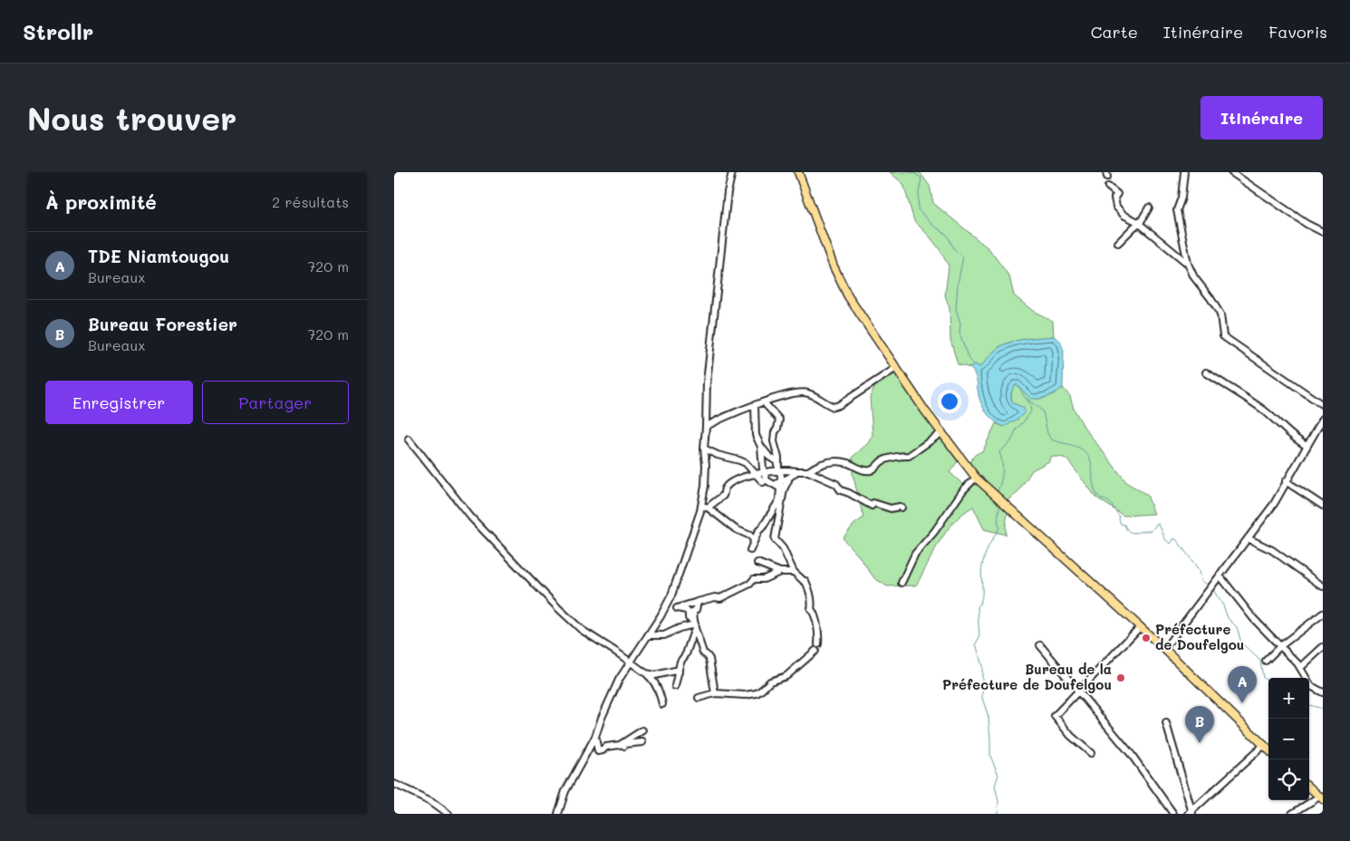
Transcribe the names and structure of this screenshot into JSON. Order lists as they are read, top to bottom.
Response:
{
  "places": ["Préfecture de Doufelgou", "Bureau de la Préfecture de Doufelgou"],
  "page": {
    "header": "Strollr",
    "nav": ["Carte", "Itinéraire", "Favoris"],
    "buttons": [
      "Itinéraire",
      ["Enregistrer", "Partager"]
    ],
    "title": "Nous trouver",
    "heading": ["À proximité", "2 résultats"],
    "list": [
      {
        "mark": "A",
        "name": "TDE Niamtougou",
        "note": "Bureaux",
        "value": "720 m"
      },
      {
        "mark": "B",
        "name": "Bureau Forestier",
        "note": "Bureaux",
        "value": "720 m"
      }
    ],
    "pins": ["A", "B"],
    "map_buttons": ["+", "−"]
  }
}
